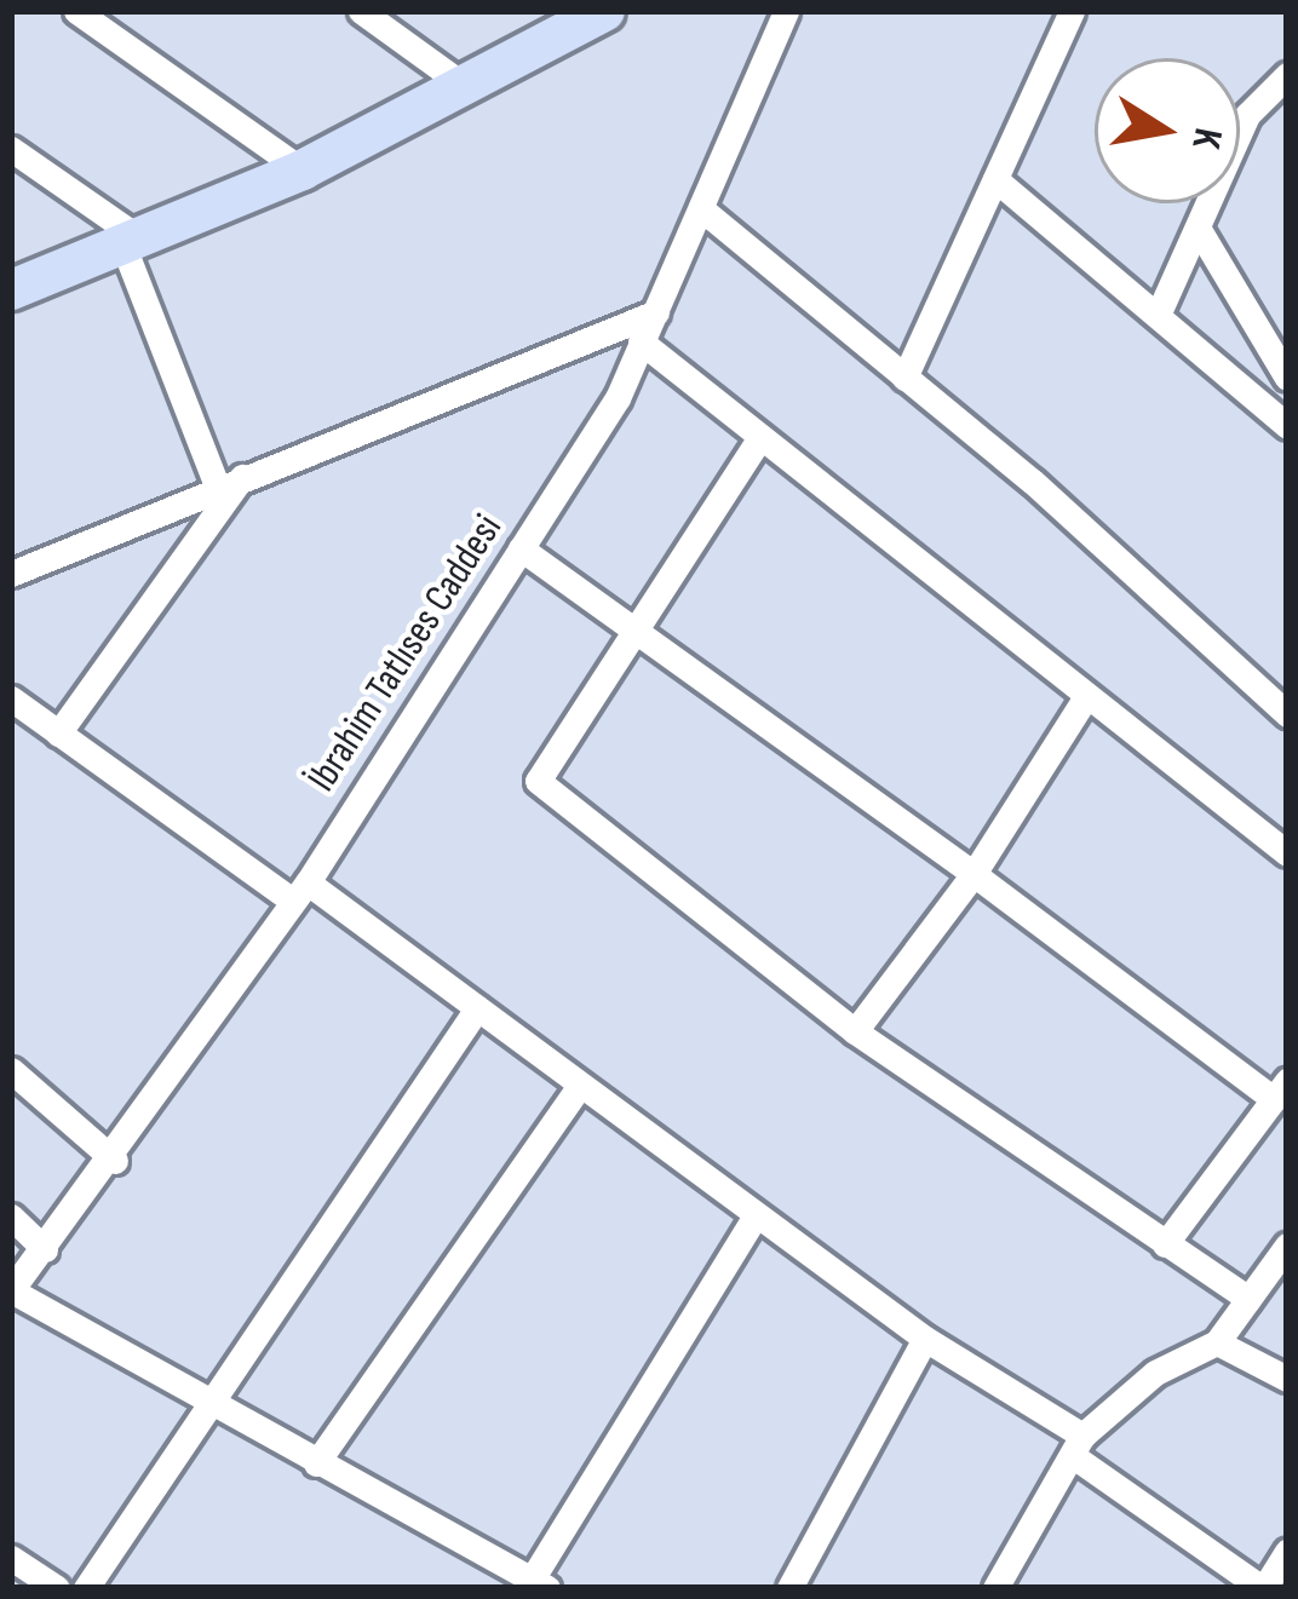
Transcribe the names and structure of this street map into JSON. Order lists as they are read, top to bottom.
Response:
{
  "streets": {
    "street": ["İbrahim Tatlıses Caddesi"]
  },
  "north": "right"
}
